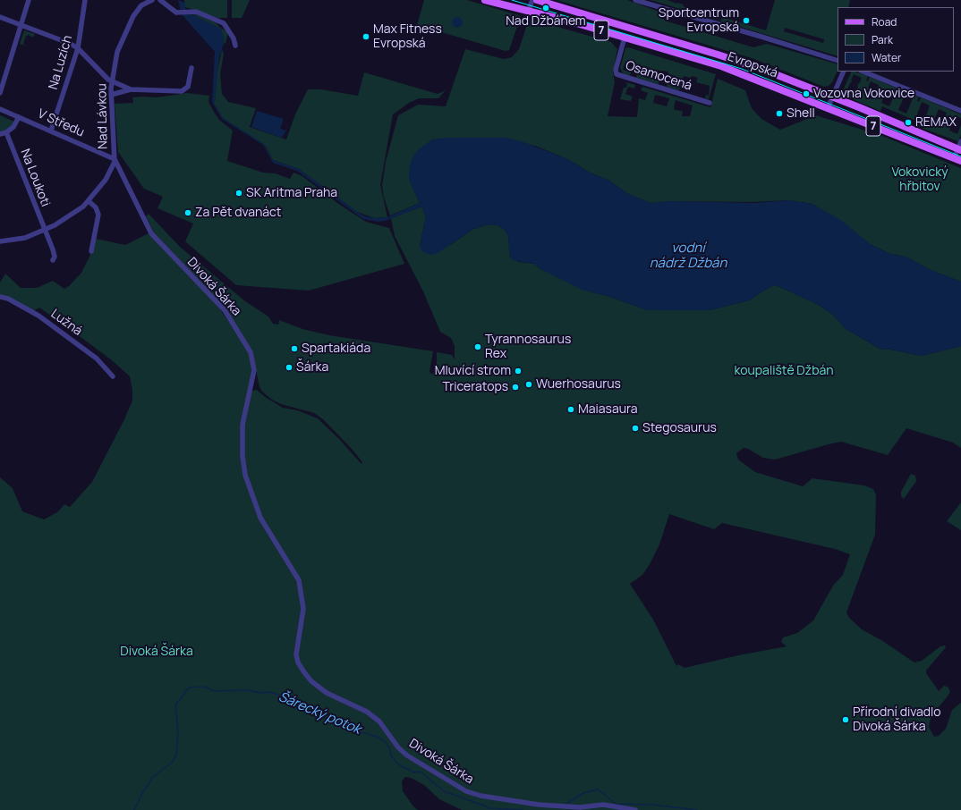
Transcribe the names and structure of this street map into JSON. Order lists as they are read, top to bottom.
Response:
{
  "streets": {
    "main road": ["7", "Evropská"],
    "street": [
      "Na Luzích",
      "Osamocená",
      "Nad Lávkou",
      "V Středu",
      "Na Loukoti",
      "Divoká Šárka",
      "Lužná"
    ]
  },
  "crossings": [
    ["Na Luzích", "V Středu"],
    ["Evropská", "Osamocená"],
    ["Nad Lávkou", "V Středu"],
    ["Nad Lávkou", "Divoká Šárka"],
    ["V Středu", "Na Loukoti"],
    ["V Středu", "Divoká Šárka"]
  ],
  "water": ["vodní nádrž Džbán", "Šárecký potok"],
  "parks": ["Vokovický hřbitov", "koupaliště Džbán", "Divoká Šárka"],
  "places": [
    "Nad Džbánem",
    "Sportcentrum Evropská",
    "Max Fitness Evropská",
    "Vozovna Vokovice",
    "Shell",
    "REMAX",
    "SK Aritma Praha",
    "Za Pět dvanáct",
    "Tyrannosaurus Rex",
    "Spartakiáda",
    "Šárka",
    "Mluvící strom",
    "Wuerhosaurus",
    "Triceratops",
    "Maiasaura",
    "Stegosaurus",
    "Přírodní divadlo Divoká Šárka"
  ],
  "legend": ["Road", "Park", "Water"]
}
